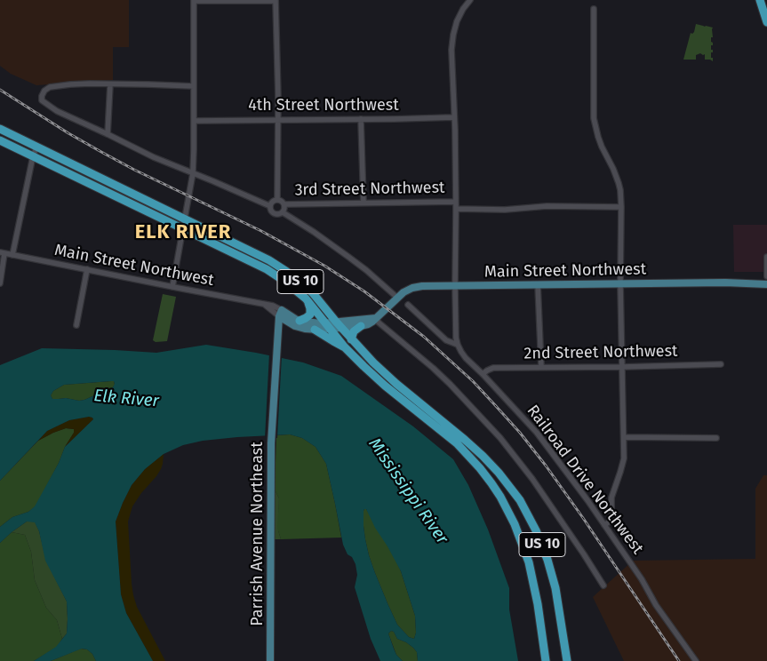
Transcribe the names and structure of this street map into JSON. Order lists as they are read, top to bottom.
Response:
{
  "streets": {
    "highway": ["US 10"],
    "main road": ["Main Street Northwest", "Parrish Avenue Northeast"],
    "street": [
      "4th Street Northwest",
      "3rd Street Northwest",
      "2nd Street Northwest",
      "Railroad Drive Northwest"
    ]
  },
  "crossings": [
    ["Main Street Northwest", "US 10"],
    ["Main Street Northwest", "Parrish Avenue Northeast"],
    ["2nd Street Northwest", "Railroad Drive Northwest"]
  ],
  "districts": ["ELK RIVER"],
  "water": ["Elk River", "Mississippi River"]
}
